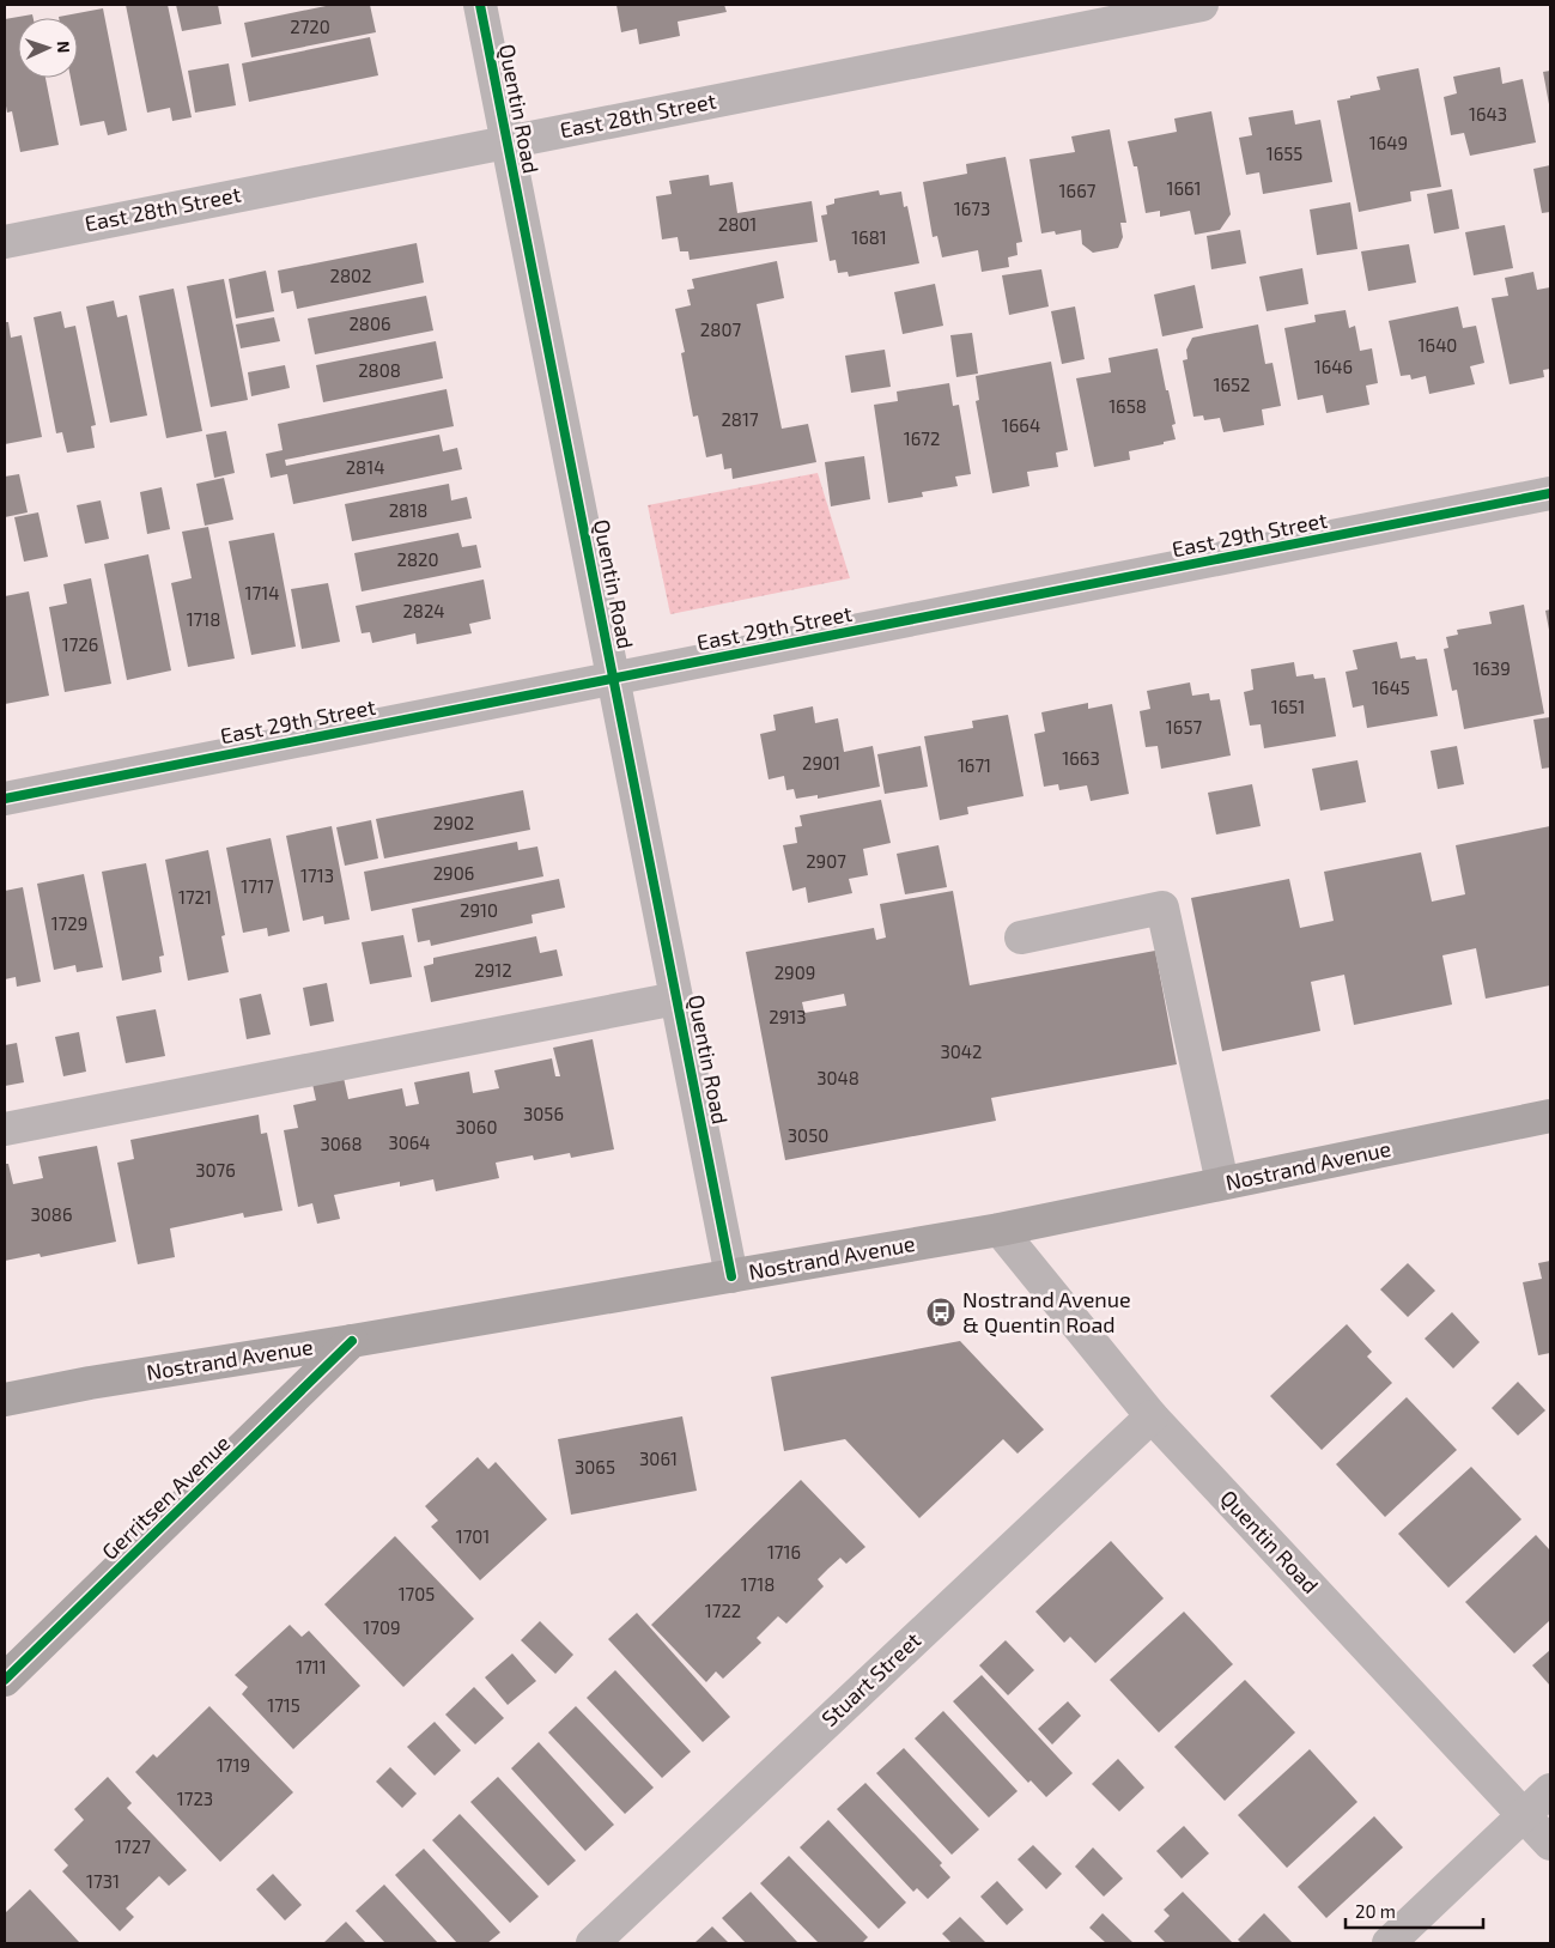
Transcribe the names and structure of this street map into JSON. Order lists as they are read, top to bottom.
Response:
{
  "streets": {
    "main road": ["Nostrand Avenue", "Gerritsen Avenue"],
    "street": [
      "Quentin Road",
      "East 28th Street",
      "East 29th Street",
      "Stuart Street"
    ]
  },
  "crossings": [
    ["Quentin Road", "East 28th Street"],
    ["Quentin Road", "East 29th Street"],
    ["Quentin Road", "Nostrand Avenue"],
    ["Quentin Road", "Stuart Street"],
    ["Nostrand Avenue", "Gerritsen Avenue"]
  ],
  "places": {
    "bus stop": ["Nostrand Avenue & Quentin Road"]
  },
  "house_numbers": [
    "2720",
    "1643",
    "1649",
    "1655",
    "1661",
    "1667",
    "1673",
    "2801",
    "1681",
    "2802",
    "2806",
    "2807",
    "1640",
    "1646",
    "2808",
    "1652",
    "1658",
    "2817",
    "1664",
    "1672",
    "2814",
    "2818",
    "2820",
    "1714",
    "2824",
    "1718",
    "1726",
    "1639",
    "1645",
    "1651",
    "1657",
    "1663",
    "2901",
    "1671",
    "2902",
    "2907",
    "2906",
    "1713",
    "1717",
    "1721",
    "2910",
    "1729",
    "2912",
    "2909",
    "2913",
    "3042",
    "3048",
    "3056",
    "3060",
    "3050",
    "3064",
    "3068",
    "3076",
    "3086",
    "3061",
    "3065",
    "1701",
    "1716",
    "1718",
    "1705",
    "1722",
    "1709",
    "1711",
    "1715",
    "1719",
    "1723",
    "1727",
    "1731"
  ],
  "scale_bar": "20 m",
  "north": "right"
}
